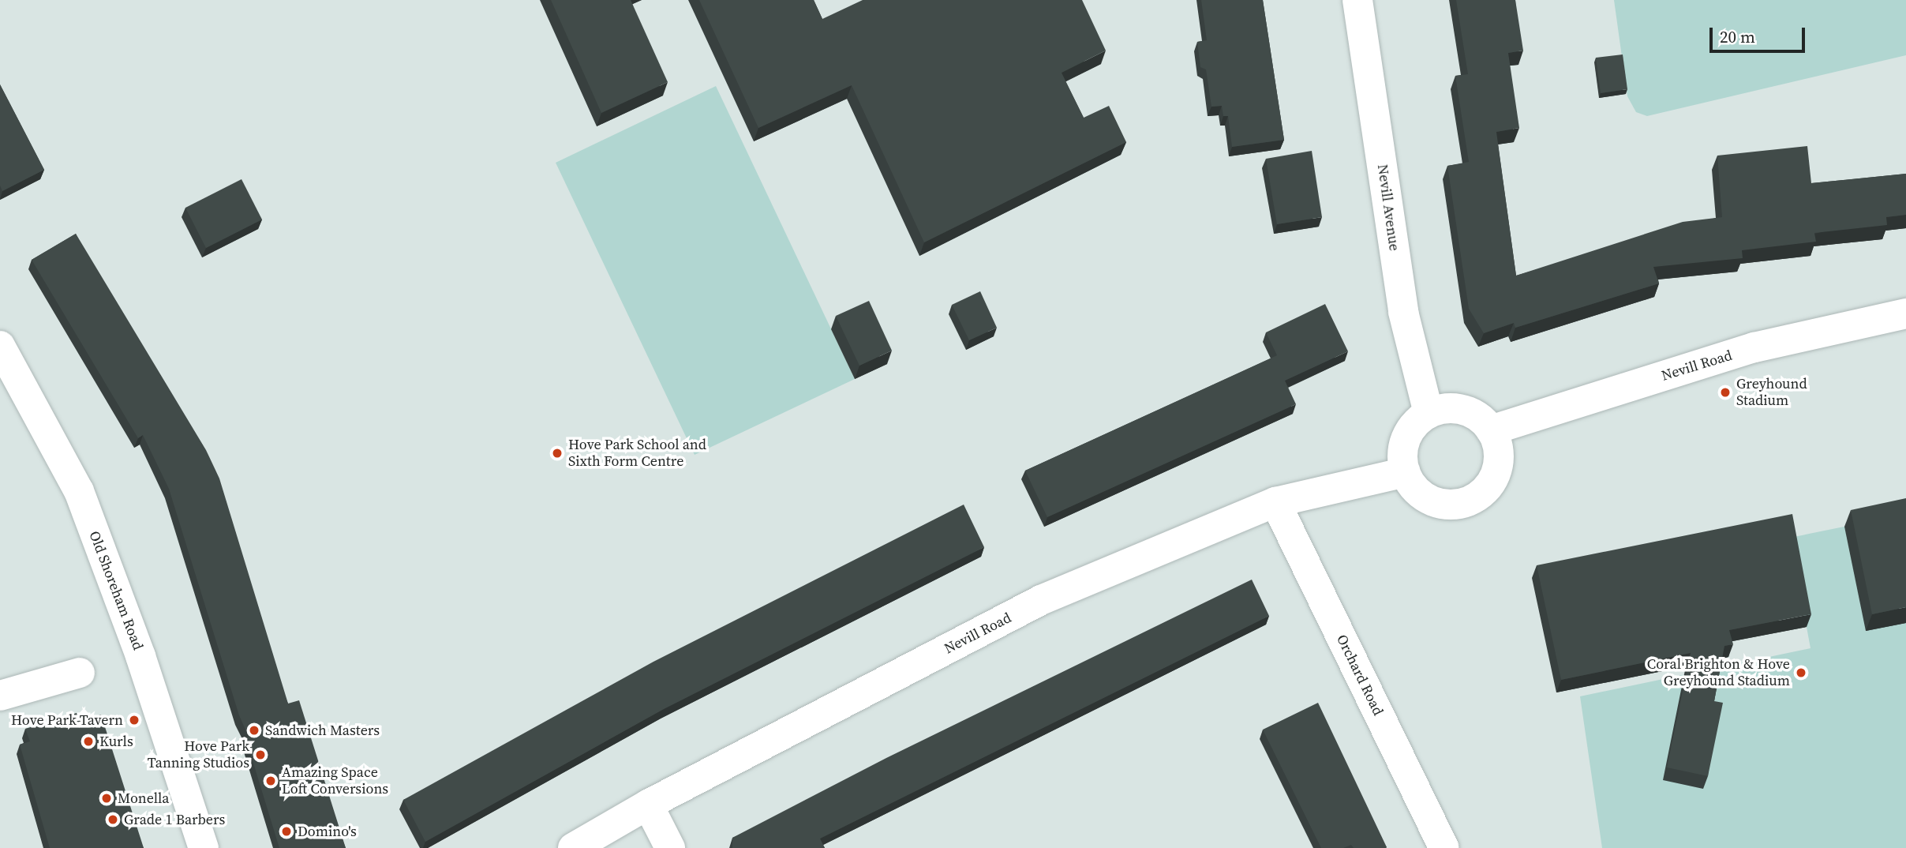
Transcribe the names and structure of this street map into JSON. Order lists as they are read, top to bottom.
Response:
{
  "streets": {
    "main road": [
      "Nevill Avenue",
      "Nevill Road",
      "Old Shoreham Road",
      "Orchard Road"
    ]
  },
  "crossings": [
    ["Nevill Avenue", "Nevill Road"],
    ["Nevill Road", "Orchard Road"]
  ],
  "places": [
    "Greyhound Stadium",
    "Hove Park School and Sixth Form Centre",
    "Coral Brighton & Hove Greyhound Stadium",
    "Hove Park Tavern",
    "Sandwich Masters",
    "Kurls",
    "Hove Park Tanning Studios",
    "Amazing Space Loft Conversions",
    "Monella",
    "Grade 1 Barbers",
    "Domino's"
  ],
  "scale_bar": "20 m"
}
